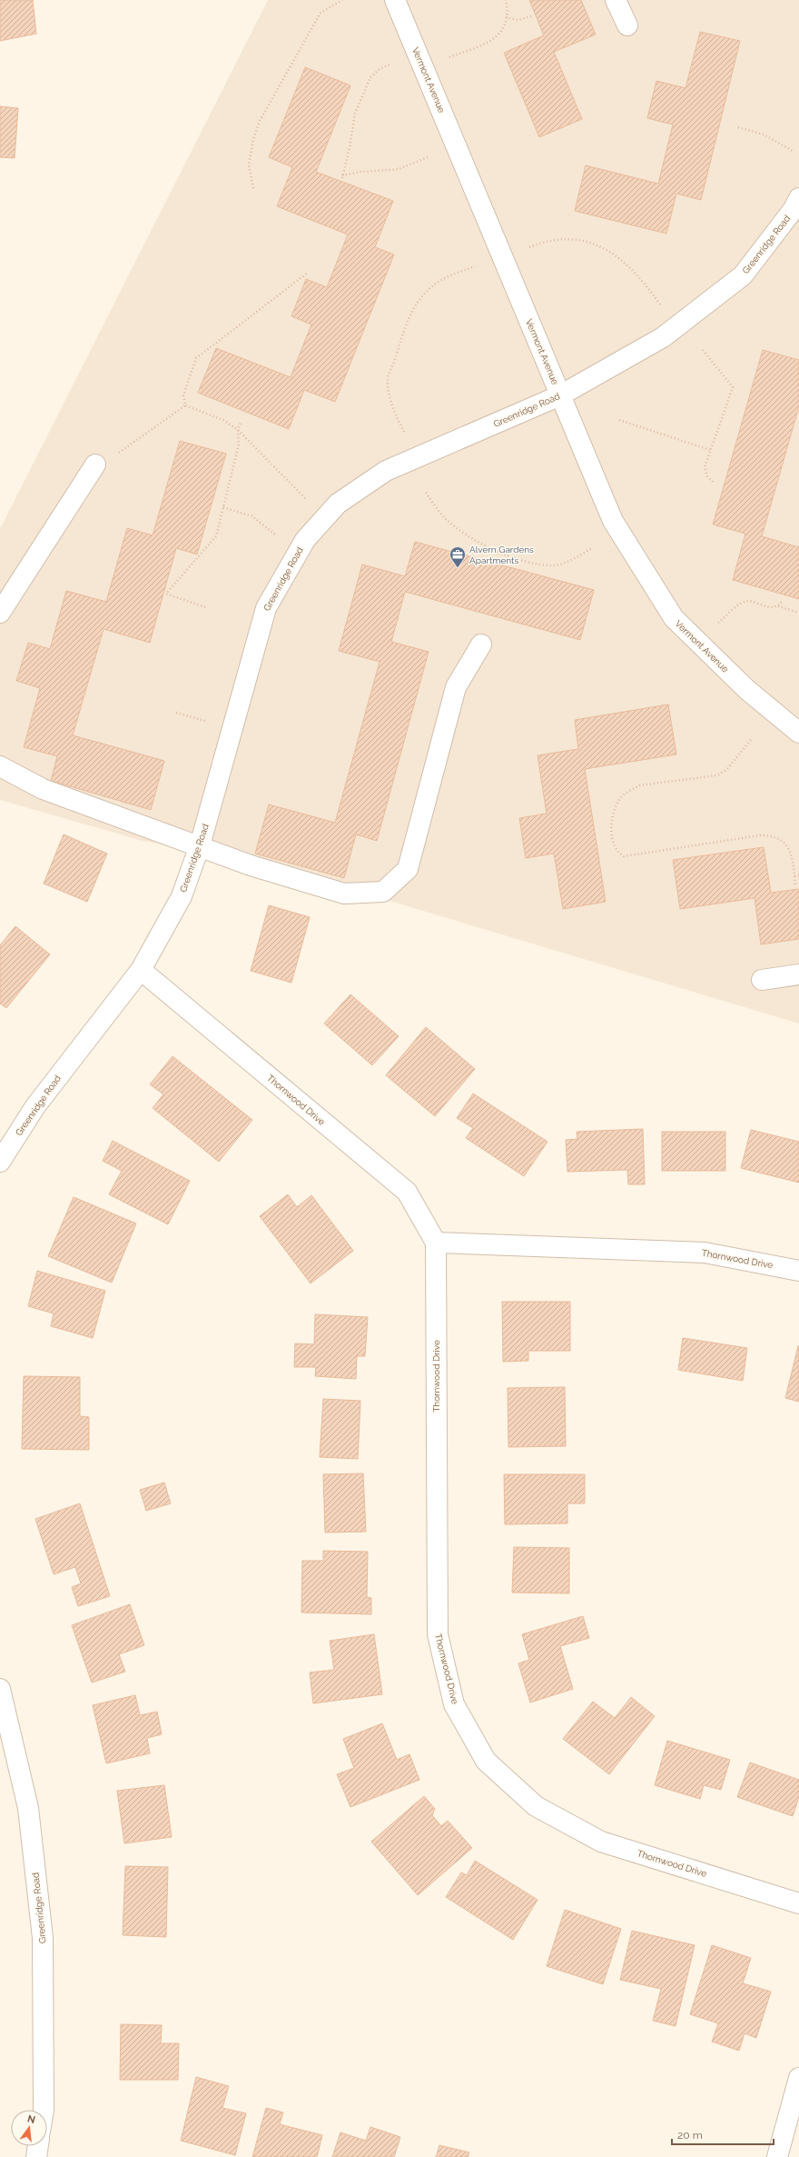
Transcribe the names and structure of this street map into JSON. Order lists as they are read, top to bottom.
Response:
{
  "streets": {
    "street": ["Vermont Avenue", "Greenridge Road", "Thornwood Drive"]
  },
  "crossings": [
    ["Vermont Avenue", "Greenridge Road"],
    ["Greenridge Road", "Thornwood Drive"]
  ],
  "places": {
    "office": ["Alvern Gardens Apartments"]
  },
  "scale_bar": "20 m",
  "north": "top"
}
